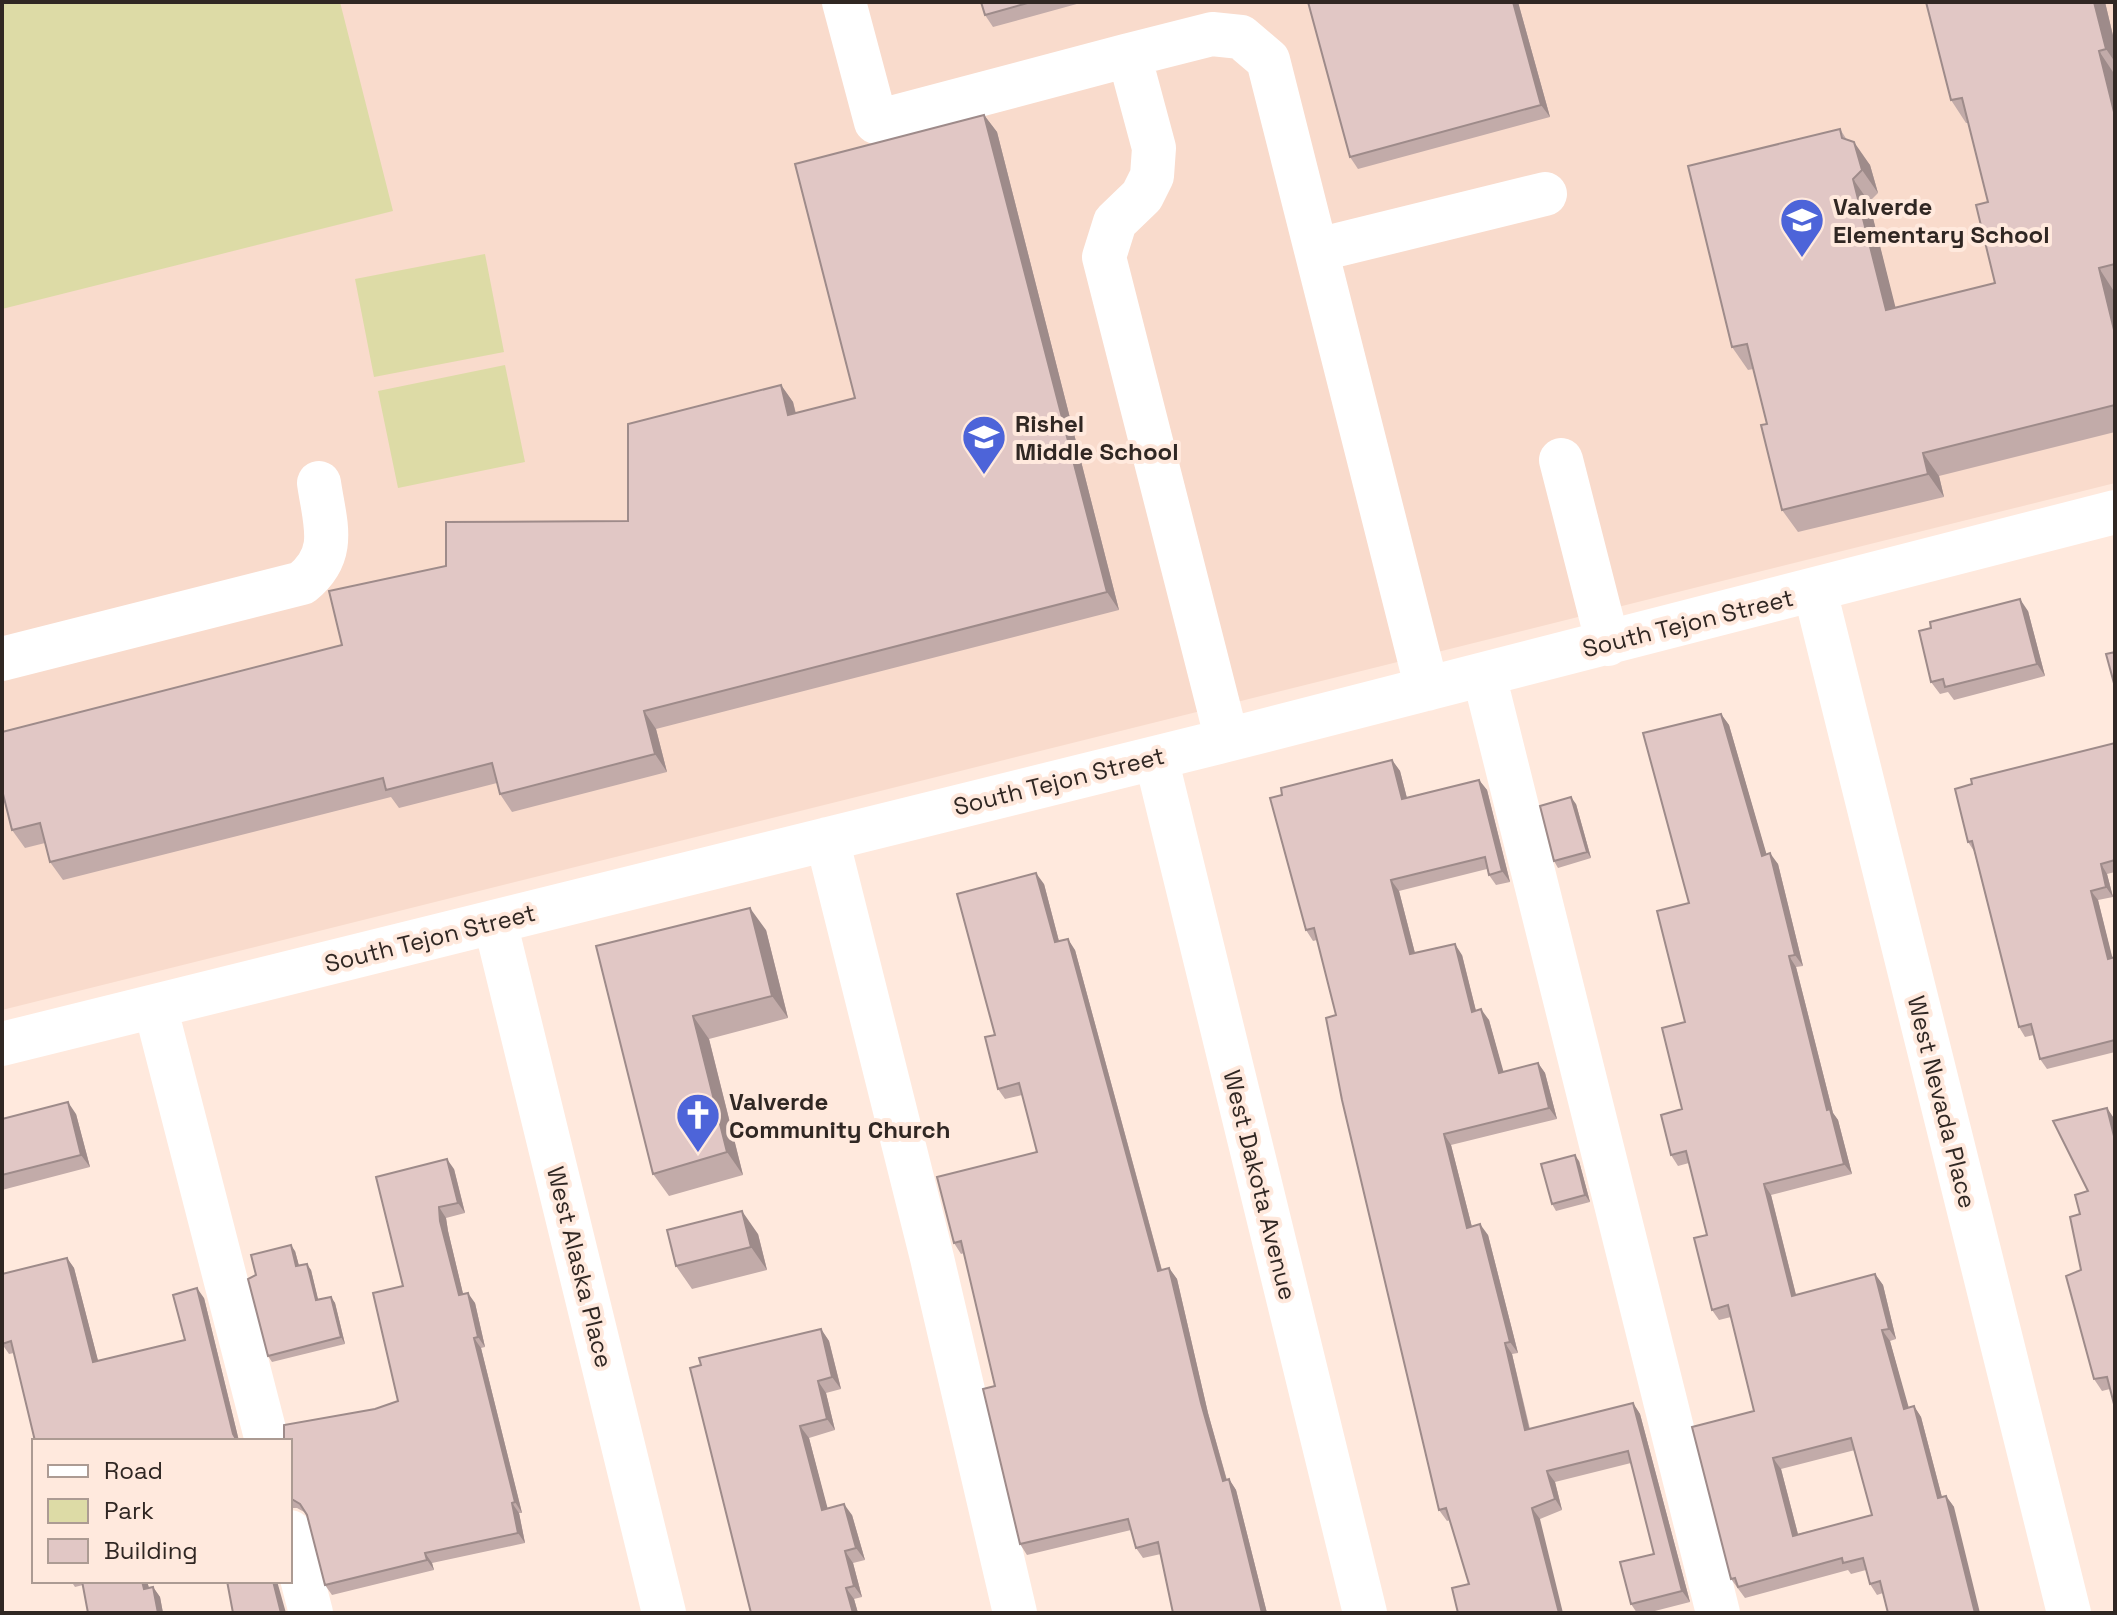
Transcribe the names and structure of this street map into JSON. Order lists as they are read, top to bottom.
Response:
{
  "streets": {
    "street": [
      "South Tejon Street",
      "West Nevada Place",
      "West Dakota Avenue",
      "West Alaska Place"
    ]
  },
  "crossings": [
    ["South Tejon Street", "West Nevada Place"],
    ["South Tejon Street", "West Dakota Avenue"],
    ["South Tejon Street", "West Alaska Place"]
  ],
  "places": {
    "school or university": ["Valverde Elementary School", "Rishel Middle School"],
    "church": ["Valverde Community Church"]
  },
  "legend": ["Road", "Park", "Building"]
}
